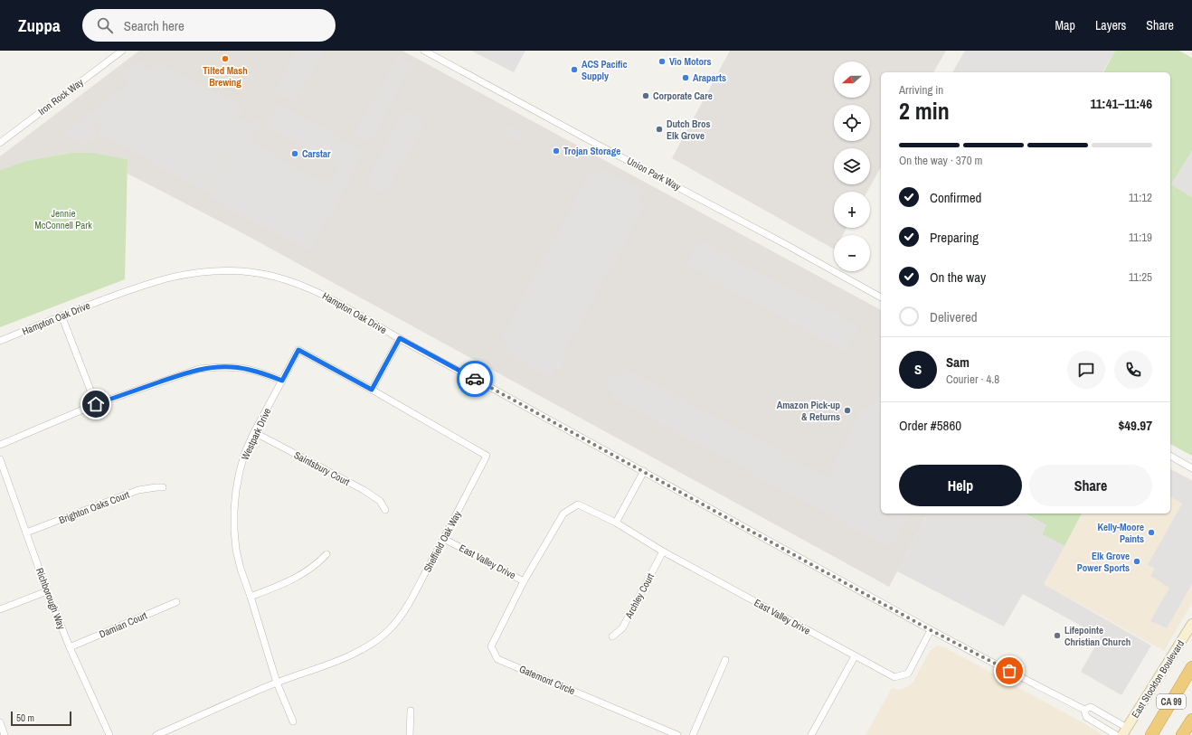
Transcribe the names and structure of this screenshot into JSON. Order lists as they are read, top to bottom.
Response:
{
  "streets": {
    "highway": ["CA 99"],
    "main road": ["East Stockton Boulevard"],
    "street": [
      "Iron Rock Way",
      "Union Park Way",
      "Hampton Oak Drive",
      "Westpark Drive",
      "Saintsbury Court",
      "Brighton Oaks Court",
      "Sheffield Oak Way",
      "East Valley Drive",
      "Archley Court",
      "Richborough Way",
      "Damian Court",
      "Gatemont Circle"
    ]
  },
  "crossings": [
    ["Hampton Oak Drive", "East Valley Drive"],
    ["Hampton Oak Drive", "East Stockton Boulevard"],
    ["Westpark Drive", "Saintsbury Court"],
    ["Westpark Drive", "Sheffield Oak Way"],
    ["Brighton Oaks Court", "Richborough Way"],
    ["Sheffield Oak Way", "East Valley Drive"],
    ["East Valley Drive", "Archley Court"],
    ["East Valley Drive", "Gatemont Circle"],
    ["Richborough Way", "Damian Court"]
  ],
  "parks": ["Jennie McConnell Park"],
  "places": [
    "Tilted Mash Brewing",
    "Vio Motors",
    "ACS Pacific Supply",
    "Araparts",
    "Corporate Care",
    "Dutch Bros Elk Grove",
    "Trojan Storage",
    "Carstar",
    "Amazon Pick-up & Returns",
    "Kelly-Moore Paints",
    "Elk Grove Power Sports",
    "Lifepointe Christian Church"
  ],
  "scale_bar": "50 m",
  "north": "left",
  "page": {
    "header": "Zuppa",
    "search": "Search here",
    "nav": ["Map", "Layers", "Share"],
    "map_buttons": ["+", "−"],
    "heading": ["2 min", "Arriving in", "11:41–11:46"],
    "panel": [
      "Sam",
      "Courier · 4.8",
      "Order #5860",
      "$49.97"
    ],
    "bar": "On the way · 370 m",
    "list": [
      ["Confirmed", "11:12"],
      ["Preparing", "11:19"],
      ["On the way", "11:25"],
      "Delivered"
    ],
    "round": "S",
    "buttons": ["Help", "Share"],
    "scale": "50 m"
  }
}
